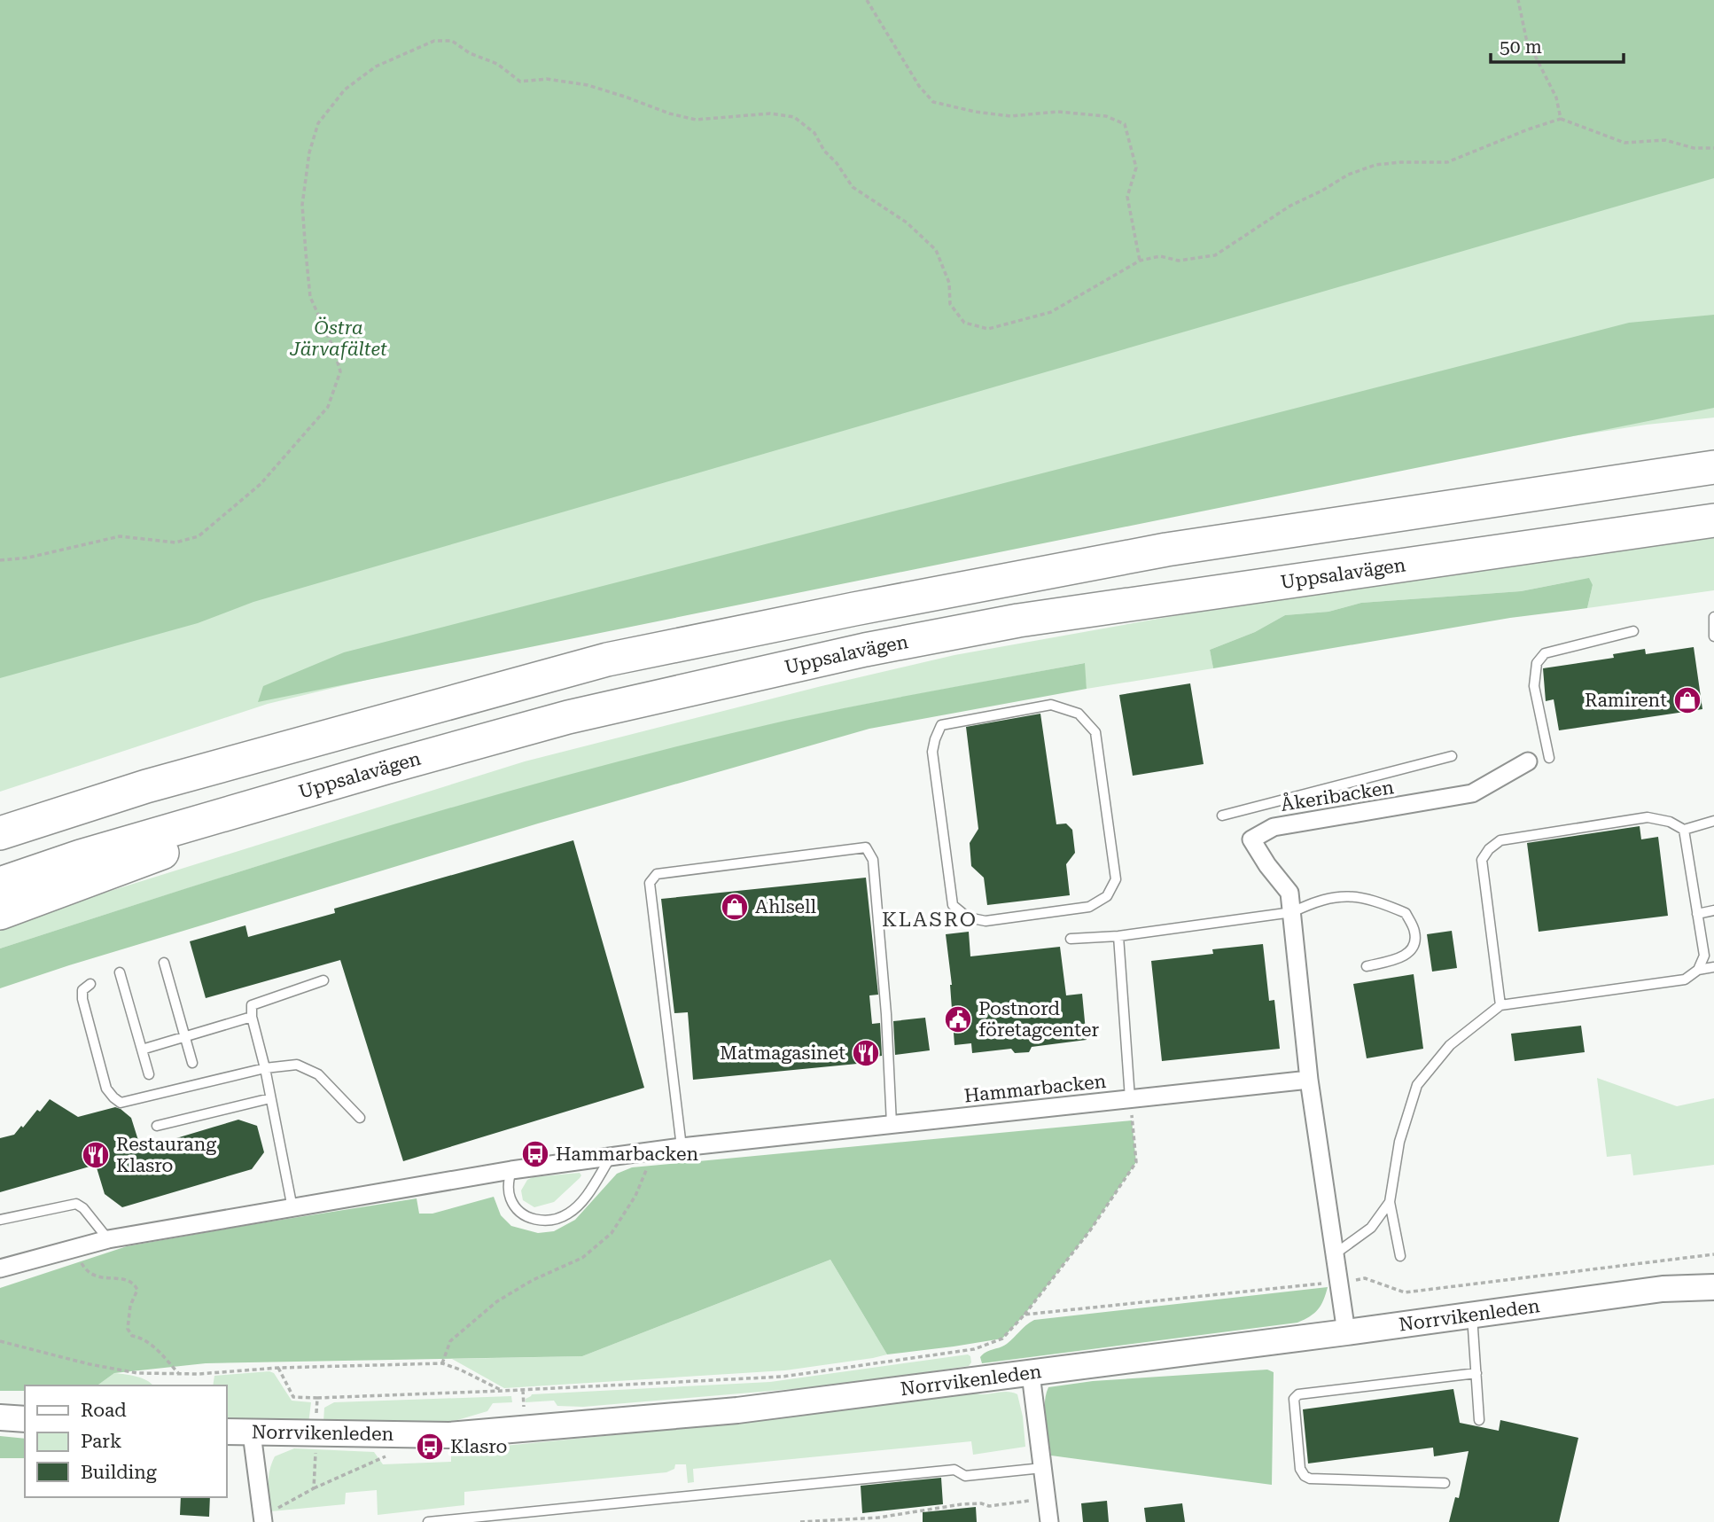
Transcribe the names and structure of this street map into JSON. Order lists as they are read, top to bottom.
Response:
{
  "streets": {
    "highway": ["Uppsalavägen"],
    "main road": ["Norrvikenleden"],
    "street": ["Åkeribacken", "Hammarbacken"]
  },
  "crossings": [
    ["Åkeribacken", "Hammarbacken"]
  ],
  "districts": ["KLASRO"],
  "parks": ["Östra Järvafältet"],
  "places": {
    "shop": ["Ramirent", "Ahlsell"],
    "public building": ["Postnord företagcenter"],
    "restaurant": ["Matmagasinet", "Restaurang Klasro"],
    "bus stop": ["Hammarbacken", "Klasro"]
  },
  "legend": ["Road", "Park", "Building"],
  "scale_bar": "50 m"
}
